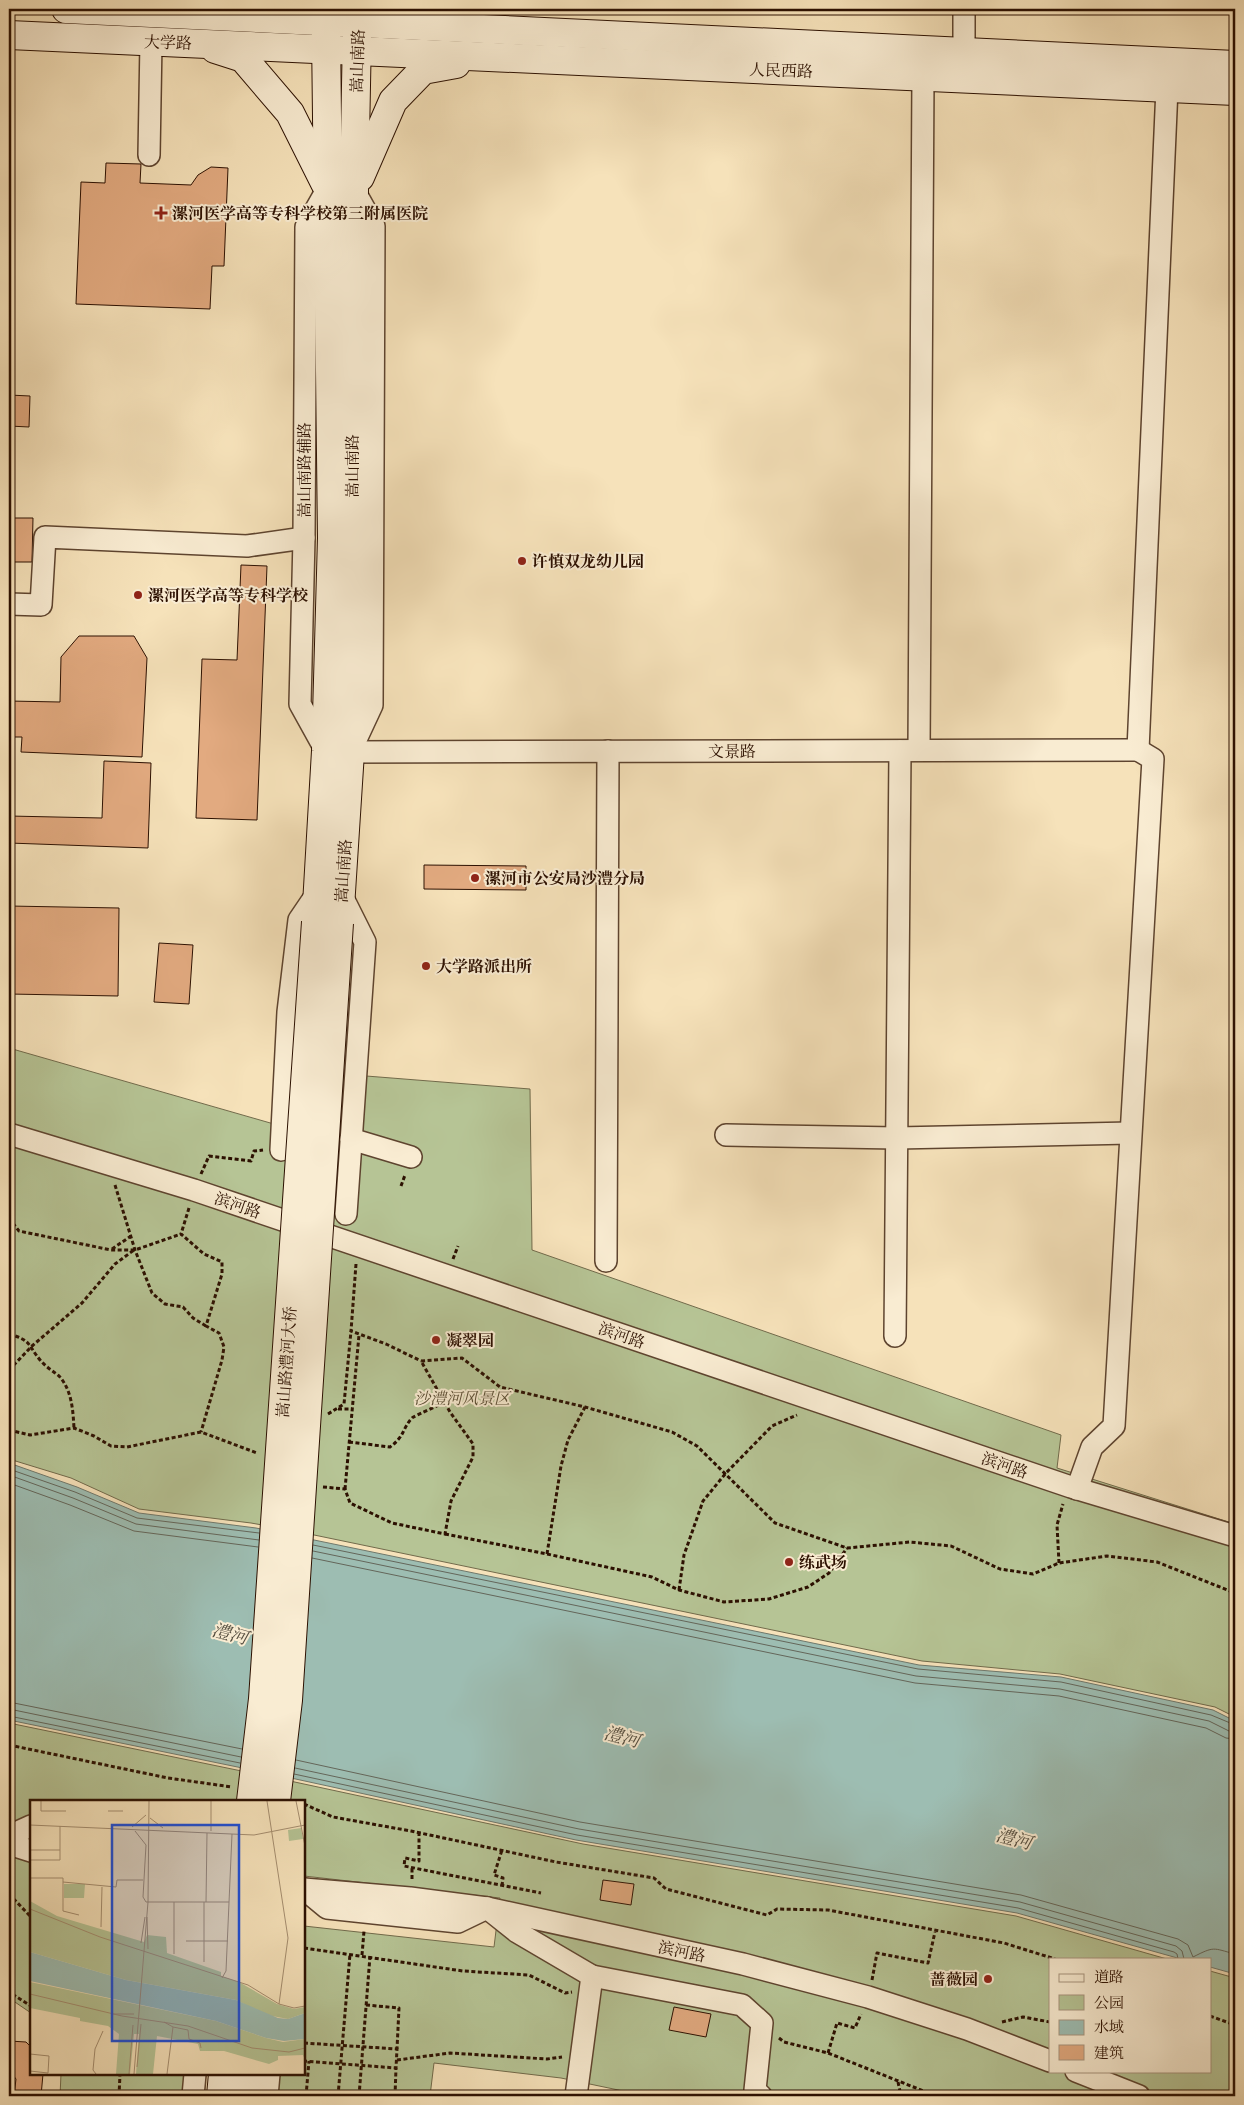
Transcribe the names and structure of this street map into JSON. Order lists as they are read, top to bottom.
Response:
{
  "streets": {
    "main road": [
      "大学路",
      "嵩山南路",
      "人民西路",
      "嵩山路澧河大桥"
    ],
    "street": ["嵩山南路辅路", "文景路", "滨河路"]
  },
  "crossings": [
    ["大学路", "嵩山南路"],
    ["大学路", "人民西路"],
    ["嵩山南路", "人民西路"],
    ["嵩山南路", "嵩山南路辅路"],
    ["嵩山南路", "文景路"],
    ["嵩山南路", "嵩山路澧河大桥"],
    ["嵩山南路辅路", "文景路"]
  ],
  "water": ["澧河"],
  "parks": ["沙澧河风景区"],
  "places": {
    "health": ["漯河医学高等专科学校第三附属医院"],
    "other": [
      "许慎双龙幼儿园",
      "漯河医学高等专科学校",
      "漯河市公安局沙澧分局",
      "大学路派出所",
      "凝翠园",
      "练武场",
      "蔷薇园"
    ]
  },
  "legend": [
    "道路",
    "公园",
    "水域",
    "建筑"
  ]
}
